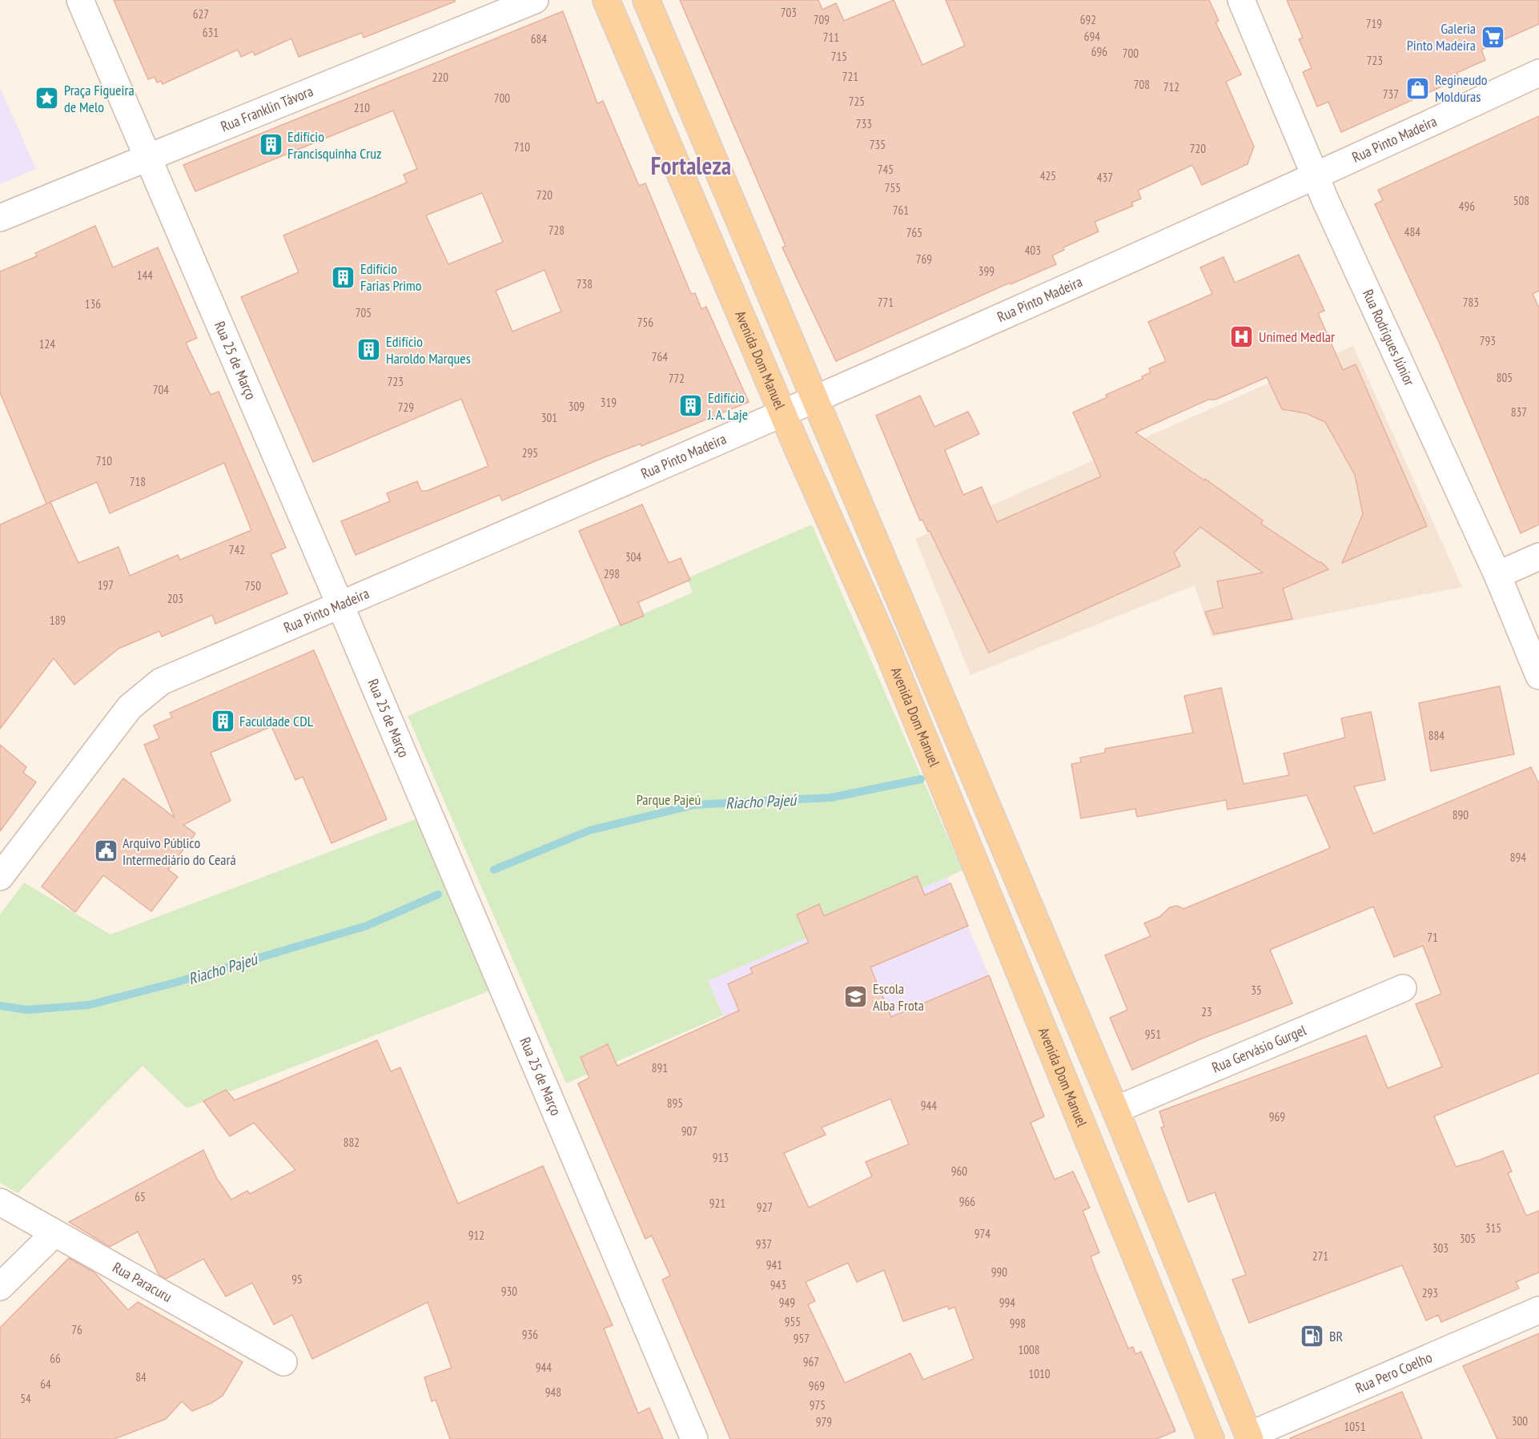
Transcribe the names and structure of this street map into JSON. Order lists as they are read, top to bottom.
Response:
{
  "streets": {
    "main road": ["Avenida Dom Manuel"],
    "street": [
      "Rua Franklin Távora",
      "Rua Pinto Madeira",
      "Rua Rodrigues Júnior",
      "Rua 25 de Março",
      "Rua Gervásio Gurgel",
      "Rua Paracuru",
      "Rua Pero Coelho"
    ]
  },
  "crossings": [
    ["Rua Franklin Távora", "Rua 25 de Março"],
    ["Rua Pinto Madeira", "Rua Rodrigues Júnior"],
    ["Rua Pinto Madeira", "Avenida Dom Manuel"],
    ["Rua Pinto Madeira", "Rua 25 de Março"]
  ],
  "districts": ["Fortaleza"],
  "water": ["Riacho Pajeú"],
  "parks": ["Parque Pajeú"],
  "places": {
    "supermarket": ["Galeria Pinto Madeira"],
    "shop": ["Regineudo Molduras"],
    "place": ["Praça Figueira de Melo"],
    "building": [
      "Edifício Francisquinha Cruz",
      "Edifício Farias Primo",
      "Edifício Haroldo Marques",
      "Edifício J. A. Laje",
      "Faculdade CDL"
    ],
    "hospital": ["Unimed Medlar"],
    "public building": ["Arquivo Público Intermediário do Ceará"],
    "school or university": ["Escola Alba Frota"],
    "fuel station": ["BR"]
  },
  "house_numbers": [
    "703",
    "627",
    "709",
    "692",
    "719",
    "631",
    "694",
    "711",
    "684",
    "696",
    "700",
    "715",
    "723",
    "721",
    "220",
    "708",
    "712",
    "737",
    "700",
    "725",
    "210",
    "733",
    "735",
    "710",
    "720",
    "745",
    "425",
    "437",
    "755",
    "720",
    "508",
    "496",
    "761",
    "728",
    "484",
    "765",
    "403",
    "769",
    "399",
    "144",
    "738",
    "771",
    "783",
    "136",
    "705",
    "756",
    "793",
    "124",
    "764",
    "805",
    "772",
    "723",
    "704",
    "319",
    "309",
    "729",
    "837",
    "301",
    "295",
    "710",
    "718",
    "742",
    "304",
    "298",
    "197",
    "750",
    "203",
    "189",
    "884",
    "890",
    "894",
    "71",
    "35",
    "23",
    "951",
    "891",
    "895",
    "944",
    "969",
    "907",
    "882",
    "913",
    "960",
    "65",
    "966",
    "921",
    "927",
    "315",
    "974",
    "912",
    "305",
    "937",
    "303",
    "271",
    "941",
    "990",
    "95",
    "943",
    "930",
    "293",
    "949",
    "994",
    "955",
    "998",
    "76",
    "936",
    "957",
    "1008",
    "66",
    "967",
    "944",
    "1010",
    "84",
    "64",
    "969",
    "948",
    "54",
    "975",
    "300",
    "979",
    "1051"
  ]
}
